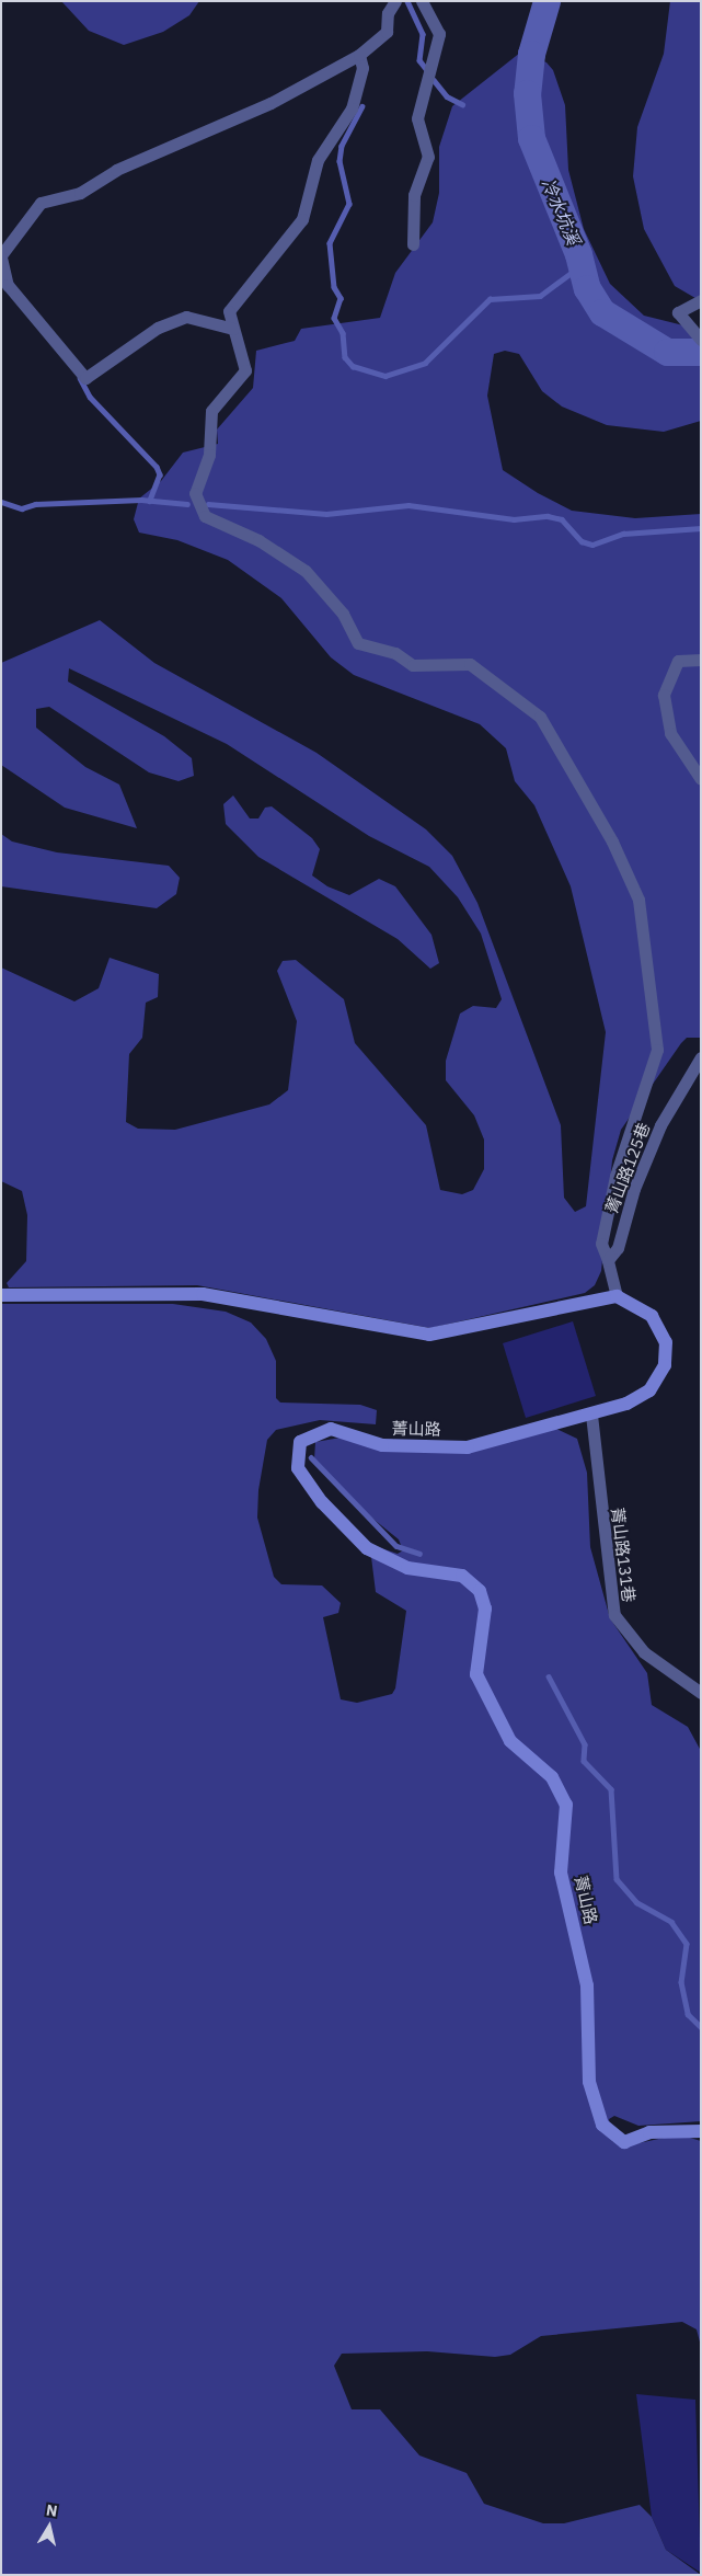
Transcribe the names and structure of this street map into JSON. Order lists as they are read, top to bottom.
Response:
{
  "streets": {
    "street": ["菁山路125巷", "菁山路", "菁山路131巷"]
  },
  "crossings": [
    ["菁山路", "菁山路131巷"]
  ],
  "water": ["冷水坑溪"],
  "north": "top"
}
